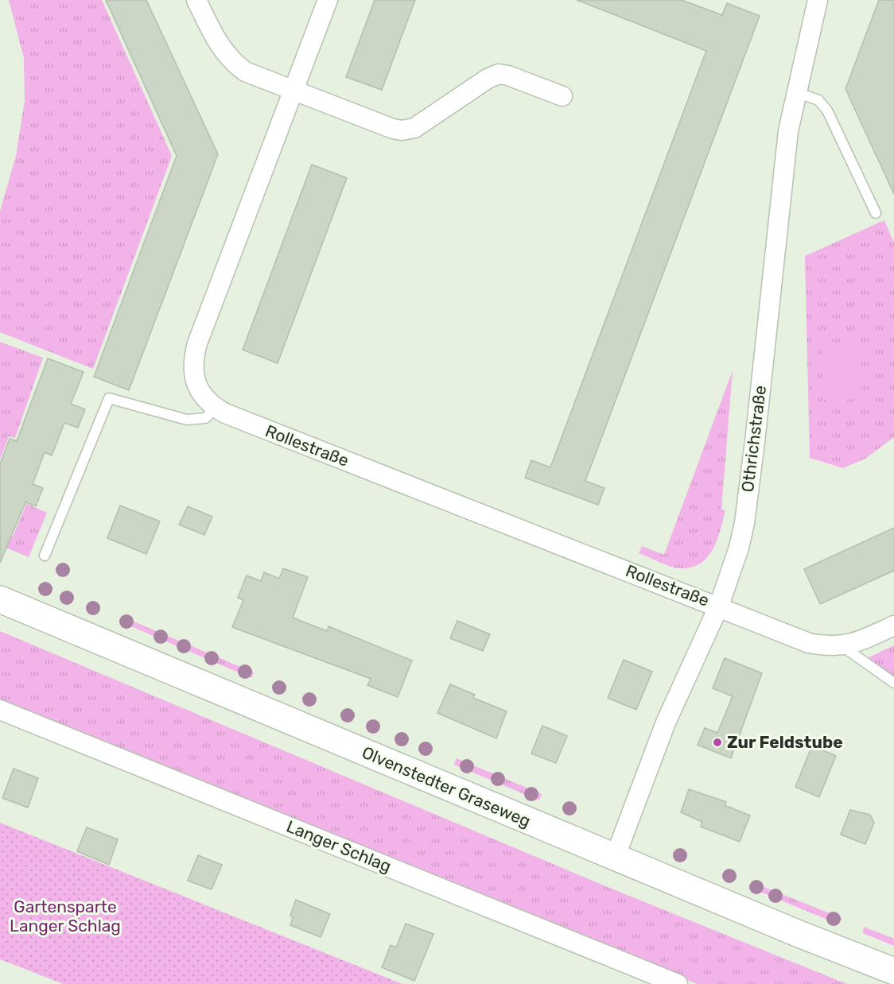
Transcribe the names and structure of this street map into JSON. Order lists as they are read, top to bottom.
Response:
{
  "streets": {
    "main road": ["Olvenstedter Graseweg"],
    "street": ["Othrichstraße", "Rollestraße", "Langer Schlag"]
  },
  "crossings": [
    ["Othrichstraße", "Rollestraße"],
    ["Othrichstraße", "Olvenstedter Graseweg"]
  ],
  "parks": ["Gartensparte Langer Schlag"],
  "places": ["Zur Feldstube"]
}
